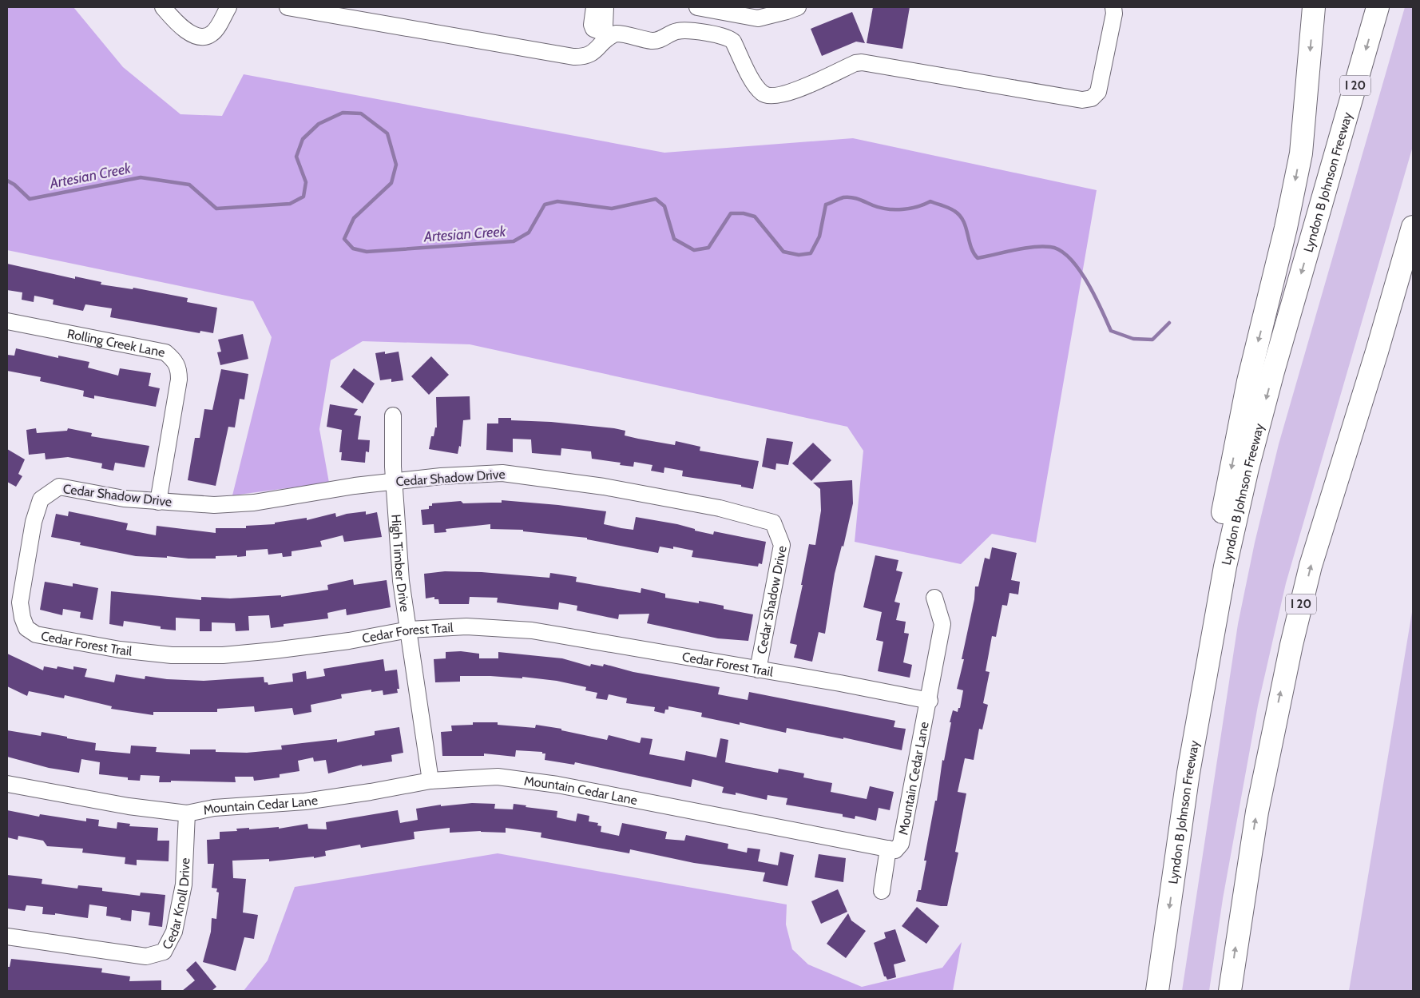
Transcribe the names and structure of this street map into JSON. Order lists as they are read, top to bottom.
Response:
{
  "streets": {
    "highway": ["I 20", "Lyndon B Johnson Freeway"],
    "street": [
      "Rolling Creek Lane",
      "Cedar Shadow Drive",
      "High Timber Drive",
      "Cedar Forest Trail",
      "Mountain Cedar Lane",
      "Cedar Knoll Drive"
    ]
  },
  "crossings": [
    ["Rolling Creek Lane", "Cedar Shadow Drive"],
    ["Cedar Shadow Drive", "High Timber Drive"],
    ["Cedar Shadow Drive", "Cedar Forest Trail"],
    ["High Timber Drive", "Cedar Forest Trail"],
    ["High Timber Drive", "Mountain Cedar Lane"],
    ["Cedar Forest Trail", "Mountain Cedar Lane"],
    ["Mountain Cedar Lane", "Cedar Knoll Drive"]
  ],
  "water": ["Artesian Creek"]
}
